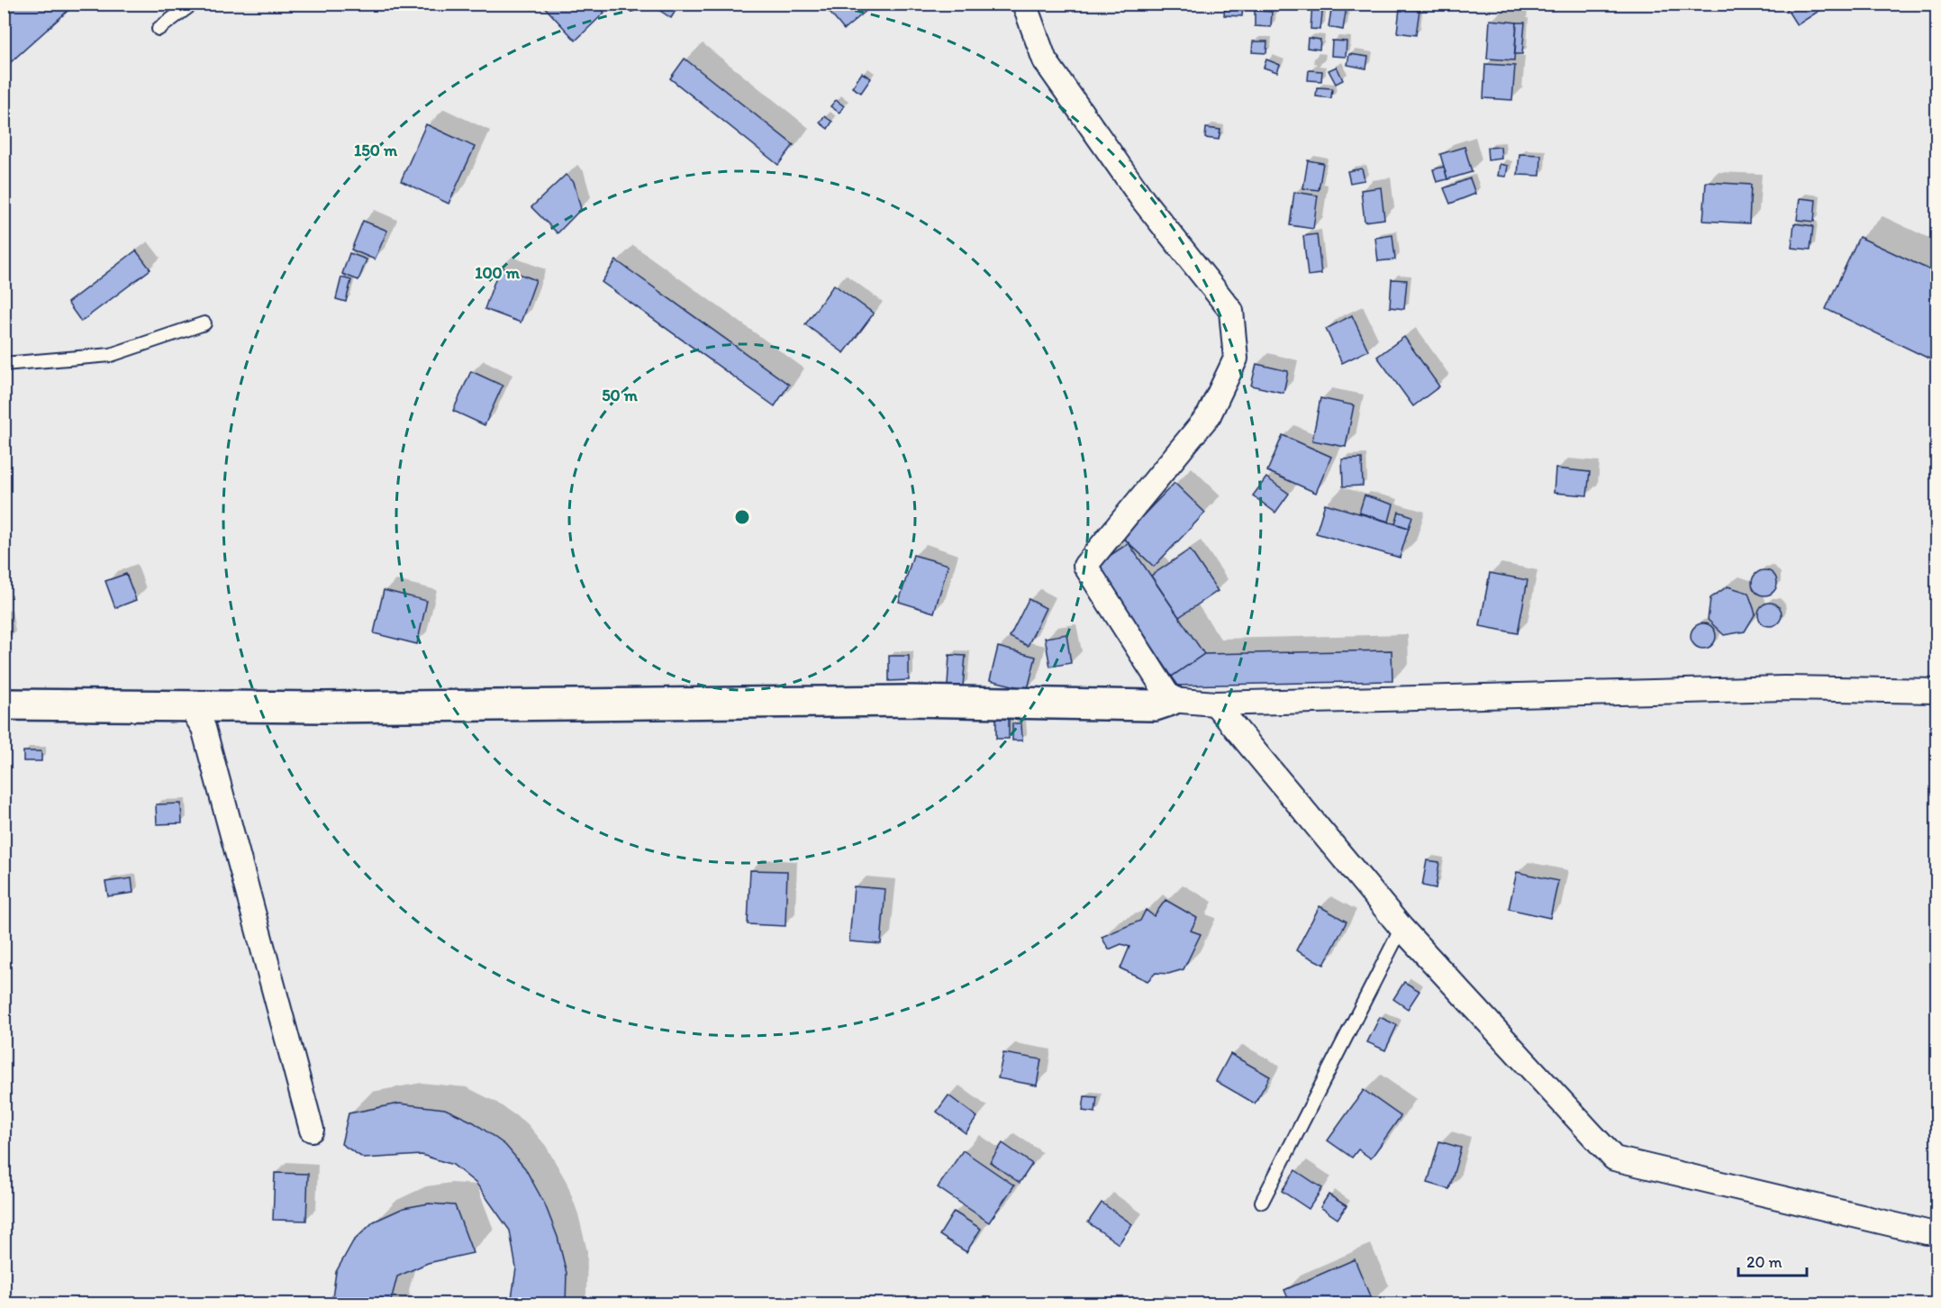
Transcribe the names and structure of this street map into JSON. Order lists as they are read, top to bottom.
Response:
{
  "scale_bar": "20 m",
  "rings": ["150 m", "100 m", "50 m"]
}
